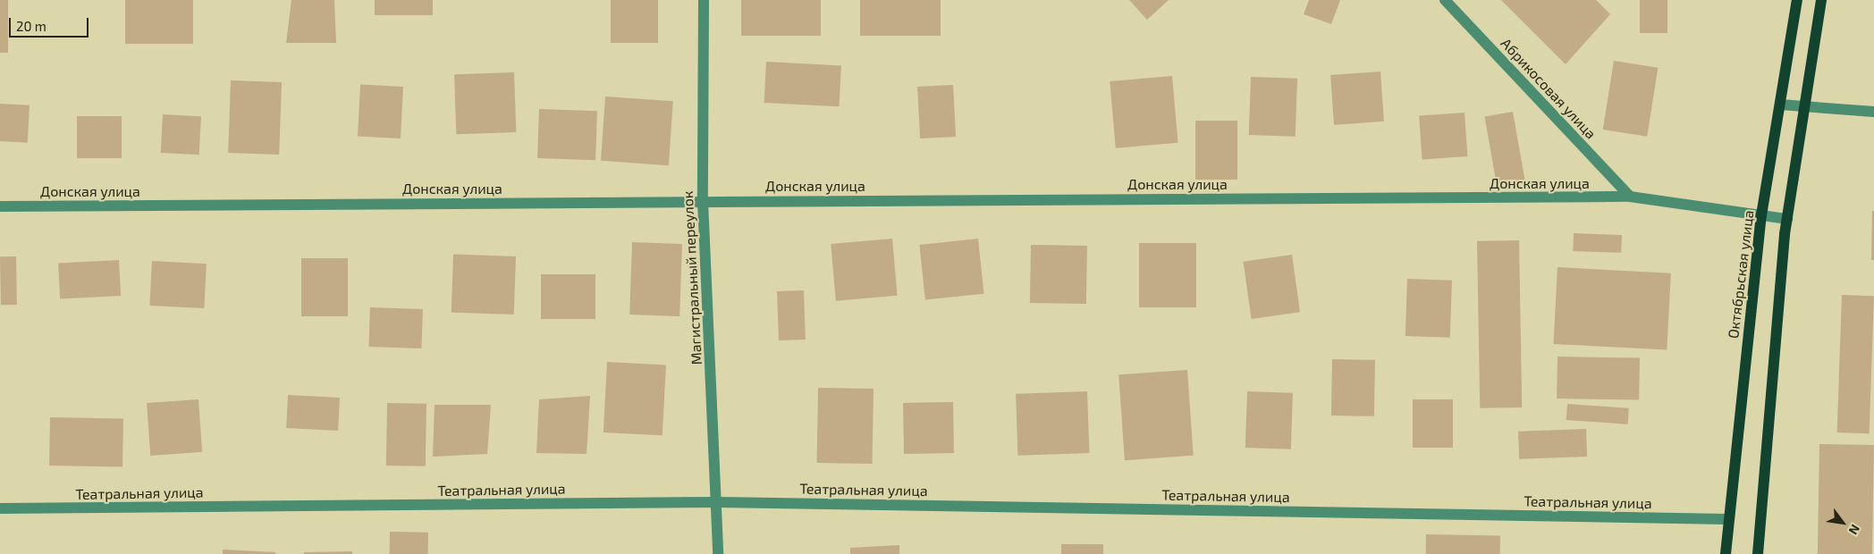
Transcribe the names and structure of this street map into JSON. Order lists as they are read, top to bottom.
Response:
{
  "streets": {
    "main road": ["Октябрьская улица"],
    "street": [
      "Абрикосовая улица",
      "Донская улица",
      "Магистральный переулок",
      "Театральная улица"
    ]
  },
  "crossings": [
    ["Абрикосовая улица", "Донская улица"],
    ["Донская улица", "Октябрьская улица"],
    ["Донская улица", "Магистральный переулок"],
    ["Октябрьская улица", "Театральная улица"],
    ["Магистральный переулок", "Театральная улица"]
  ],
  "scale_bar": "20 m",
  "north": "bottom right"
}
